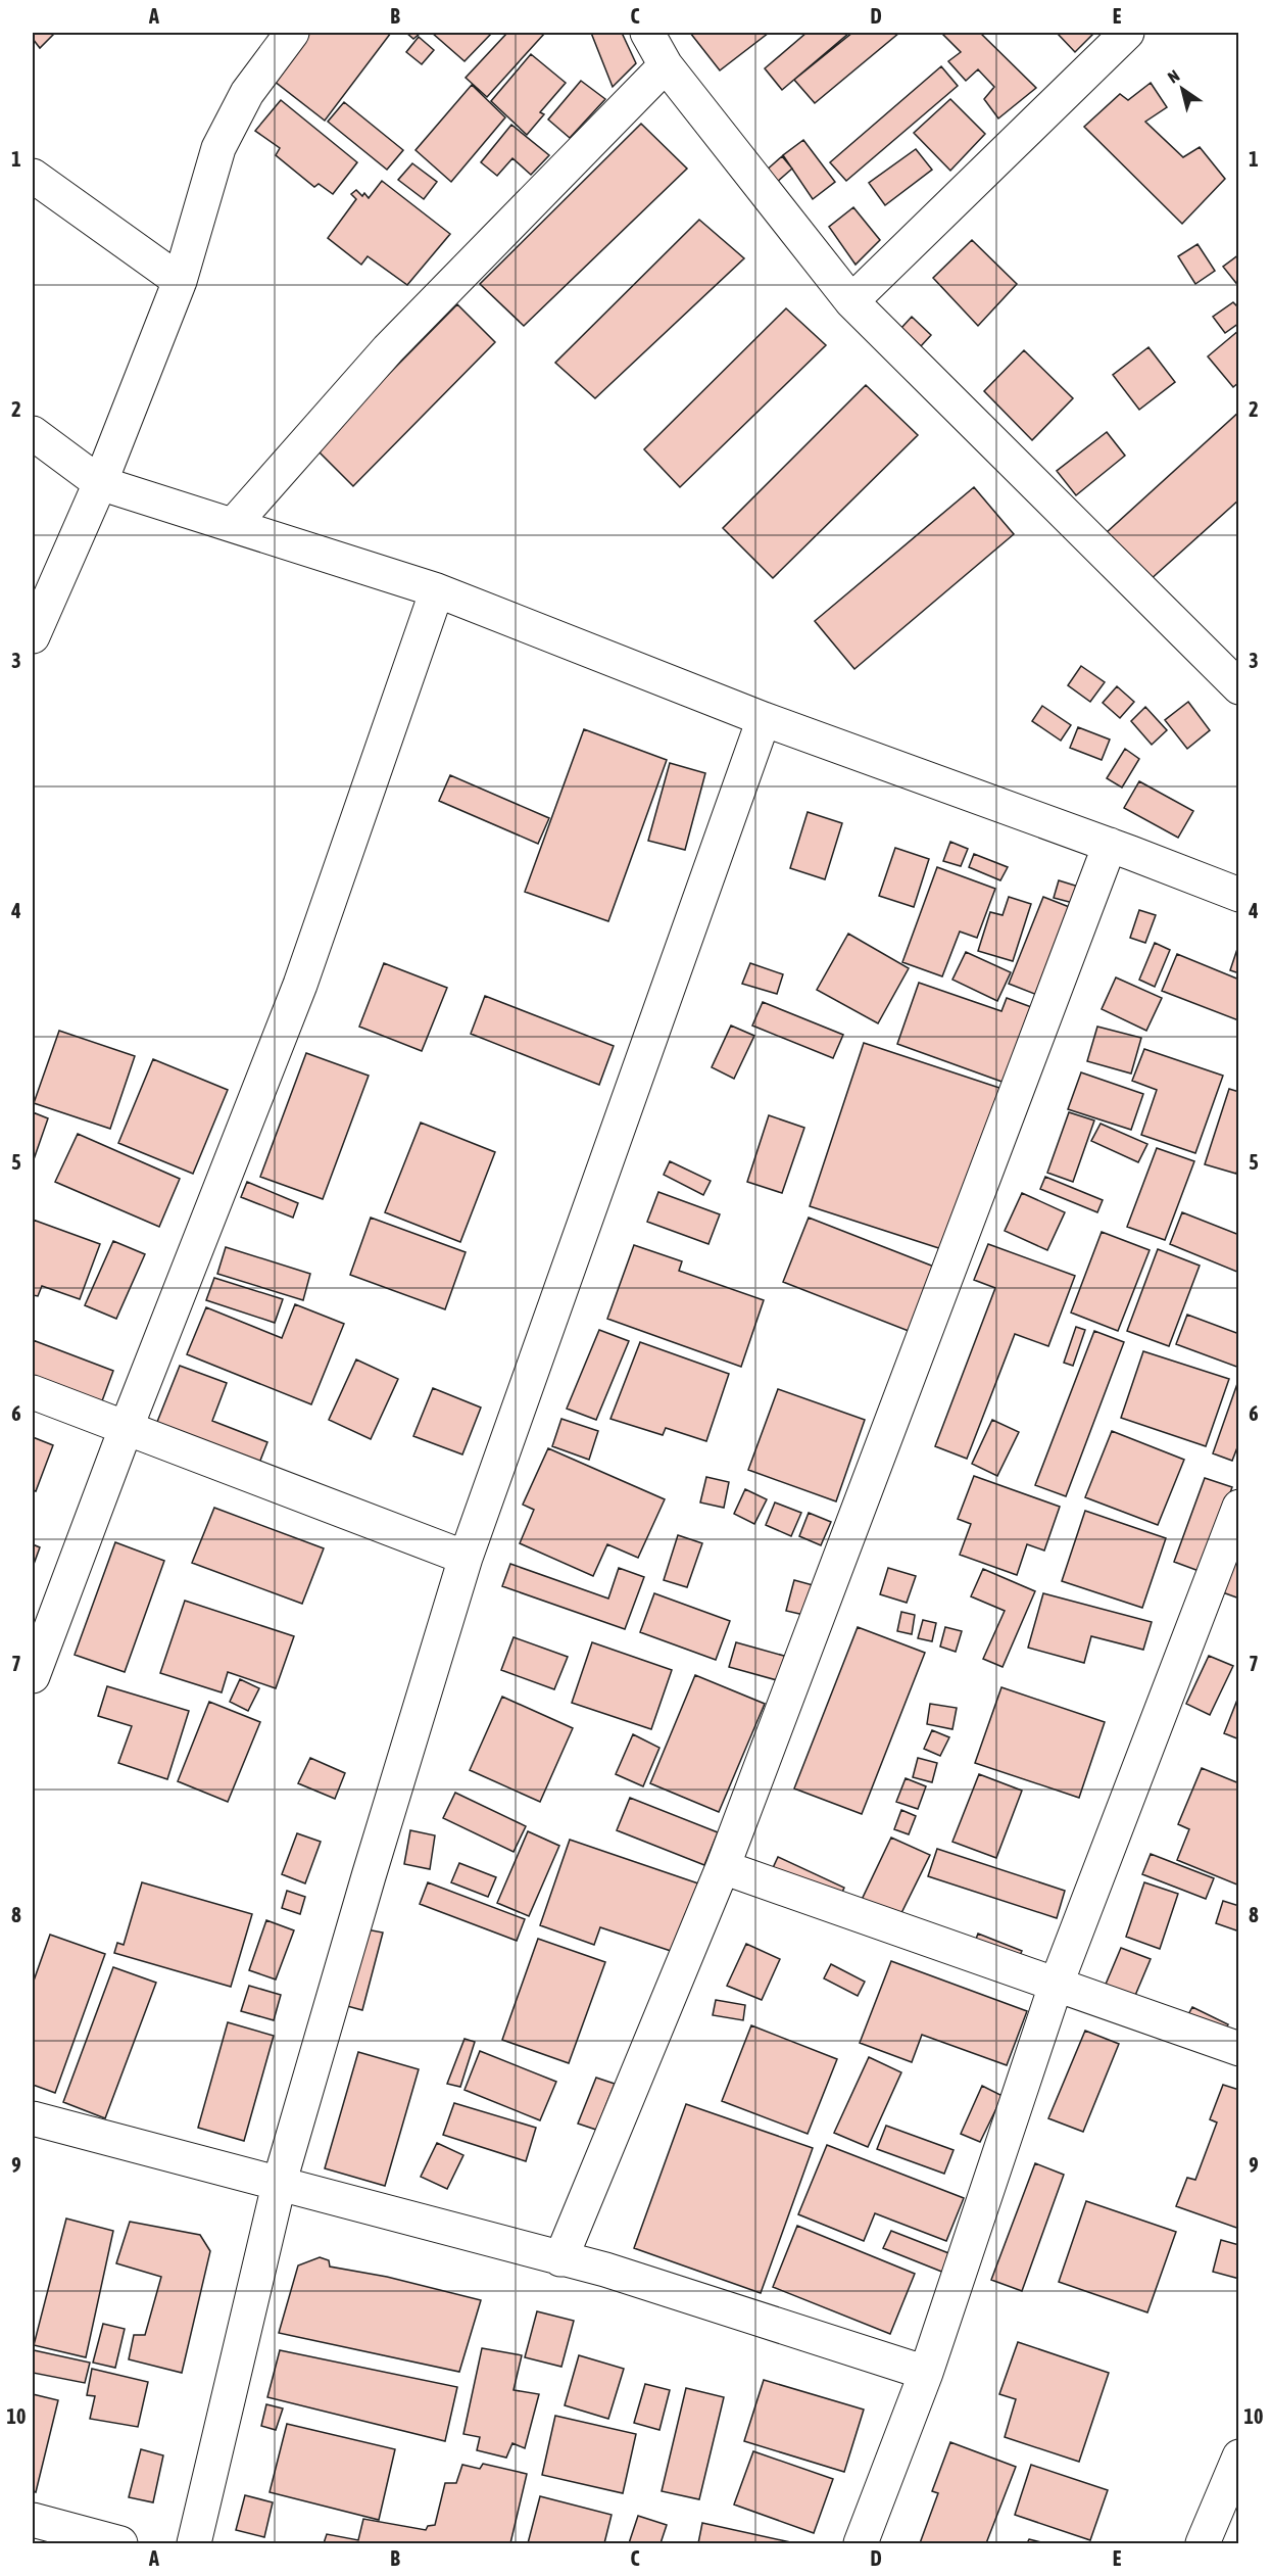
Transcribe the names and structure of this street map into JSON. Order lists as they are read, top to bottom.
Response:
{
  "north": "top left",
  "grid": {
    "columns": [
      "A",
      "B",
      "C",
      "D",
      "E"
    ],
    "rows": [
      "1",
      "2",
      "3",
      "4",
      "5",
      "6",
      "7",
      "8",
      "9",
      "10"
    ]
  }
}
